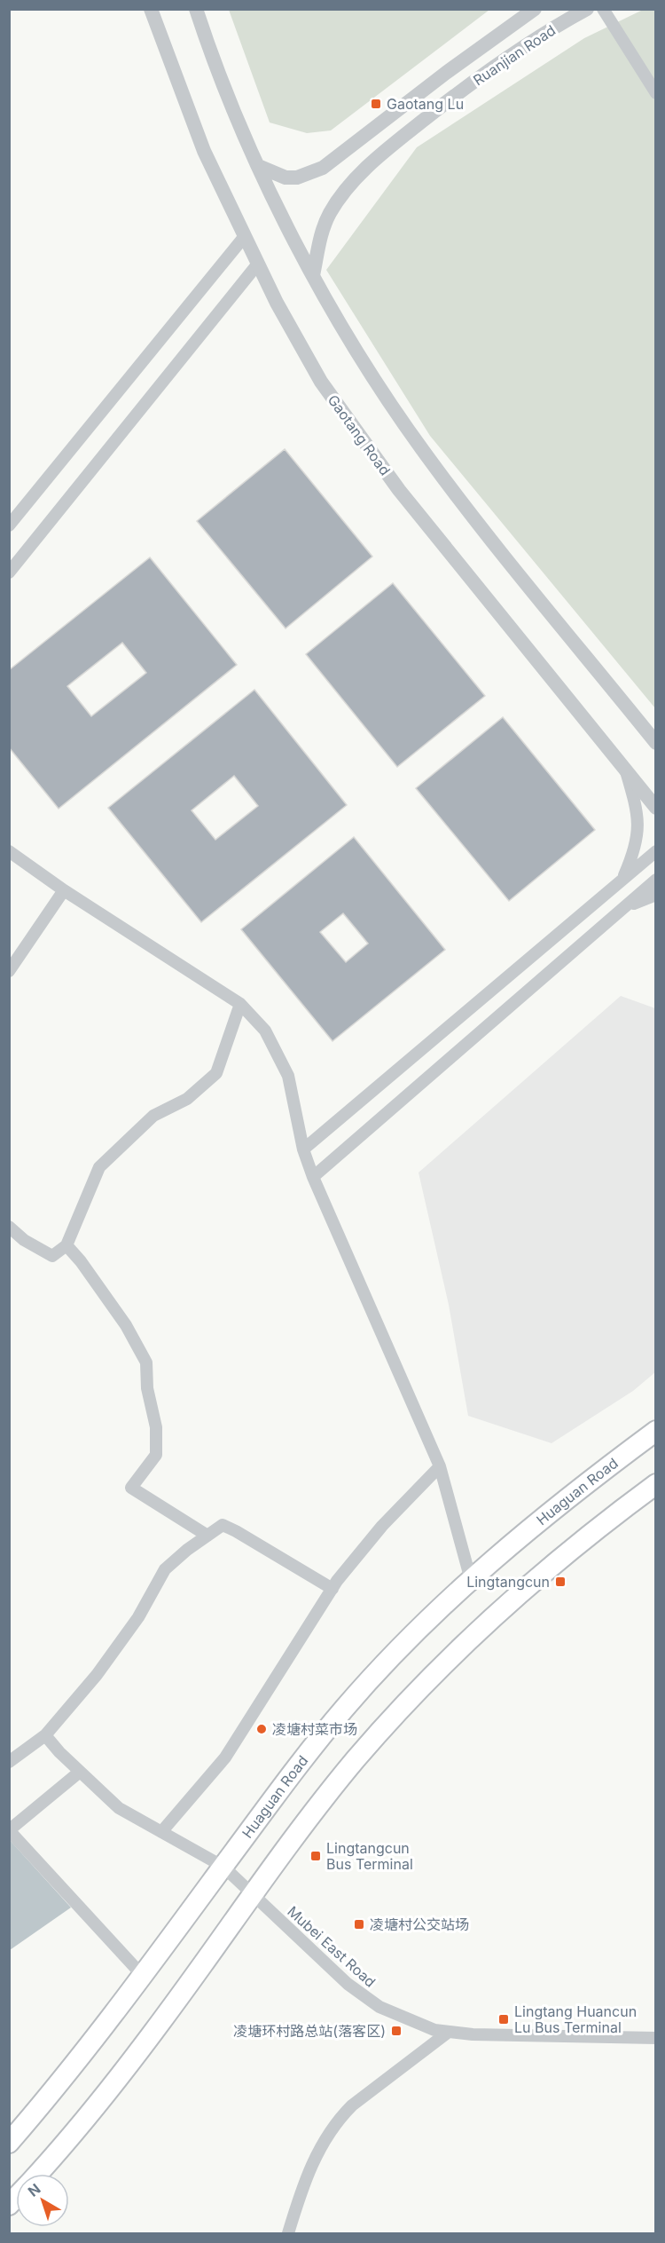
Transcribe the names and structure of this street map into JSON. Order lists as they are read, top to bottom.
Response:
{
  "streets": {
    "main road": ["Huaguan Road"],
    "street": ["Ruanjian Road", "Gaotang Road", "Mubei East Road"]
  },
  "crossings": [
    ["Huaguan Road", "Mubei East Road"]
  ],
  "places": {
    "transit": [
      "Gaotang Lu",
      "Lingtangcun",
      "Lingtangcun Bus Terminal",
      "凌塘村公交站场",
      "Lingtang Huancun Lu Bus Terminal",
      "凌塘环村路总站(落客区)"
    ],
    "other": ["凌塘村菜市场"]
  },
  "north": "top left"
}
